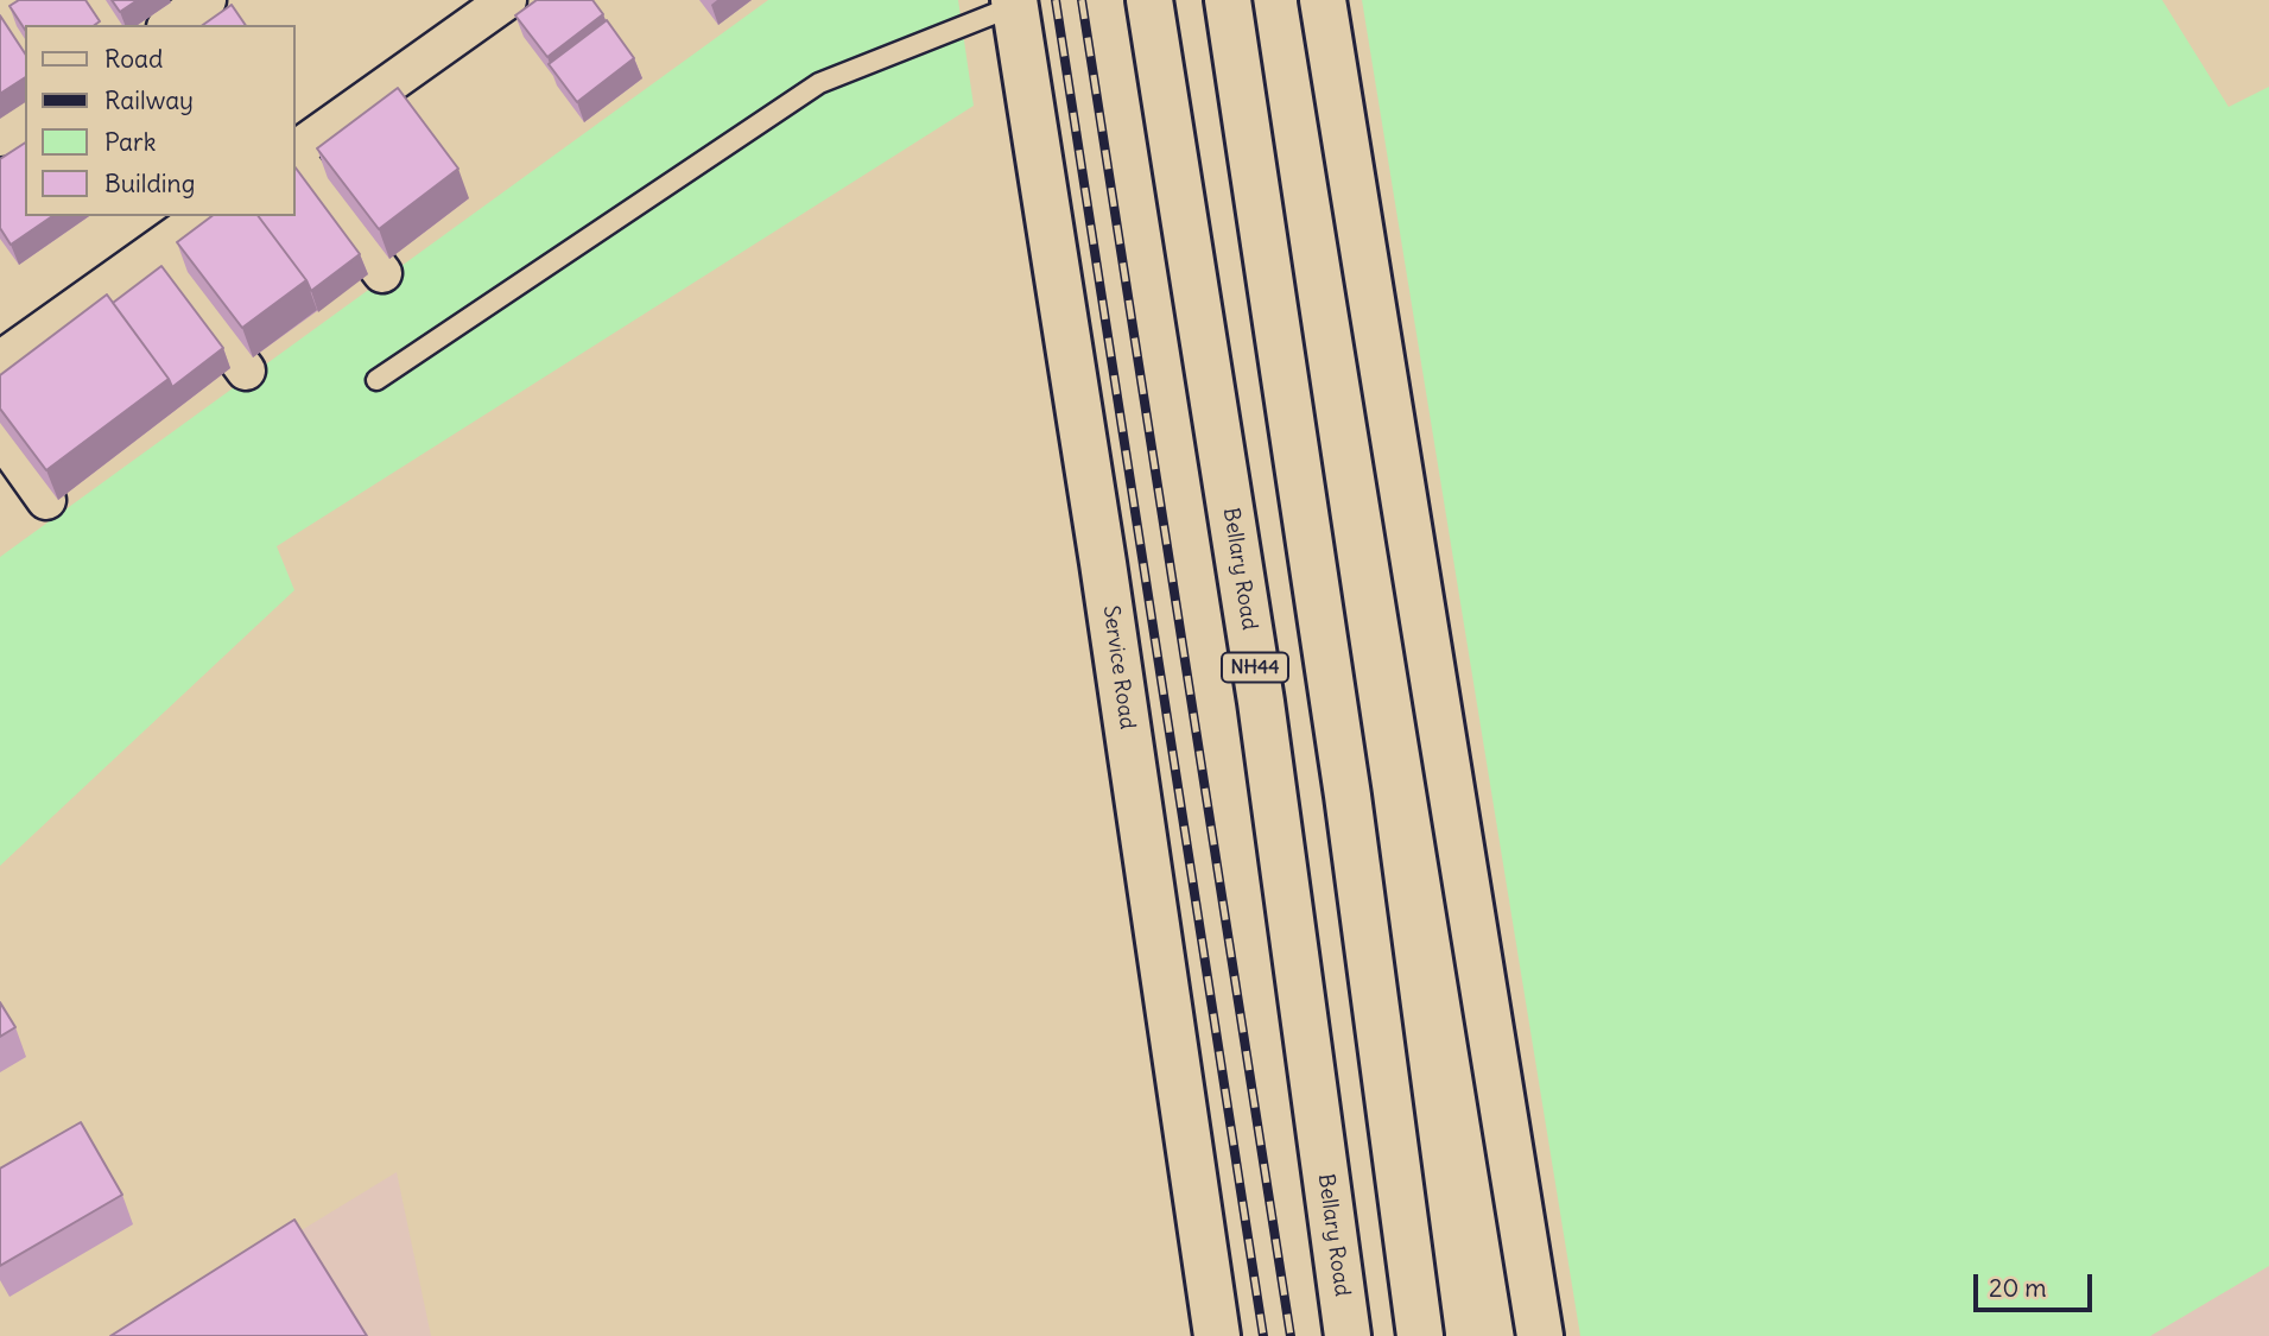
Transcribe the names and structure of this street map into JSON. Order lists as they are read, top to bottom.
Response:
{
  "streets": {
    "main road": ["Bellary Road", "Service Road", "NH44"]
  },
  "legend": [
    "Road",
    "Railway",
    "Park",
    "Building"
  ],
  "scale_bar": "20 m"
}
